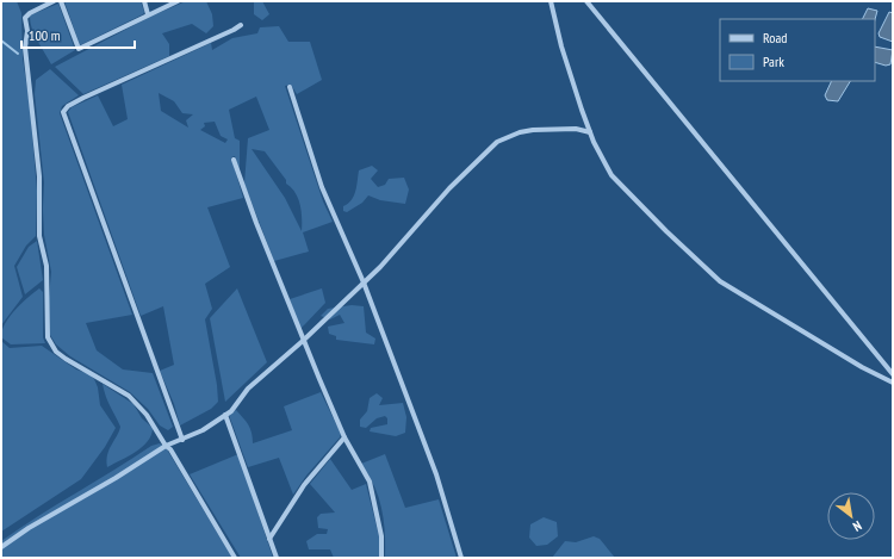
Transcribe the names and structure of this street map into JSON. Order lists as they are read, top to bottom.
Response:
{
  "legend": ["Road", "Park"],
  "scale_bar": "100 m",
  "north": "bottom right"
}
